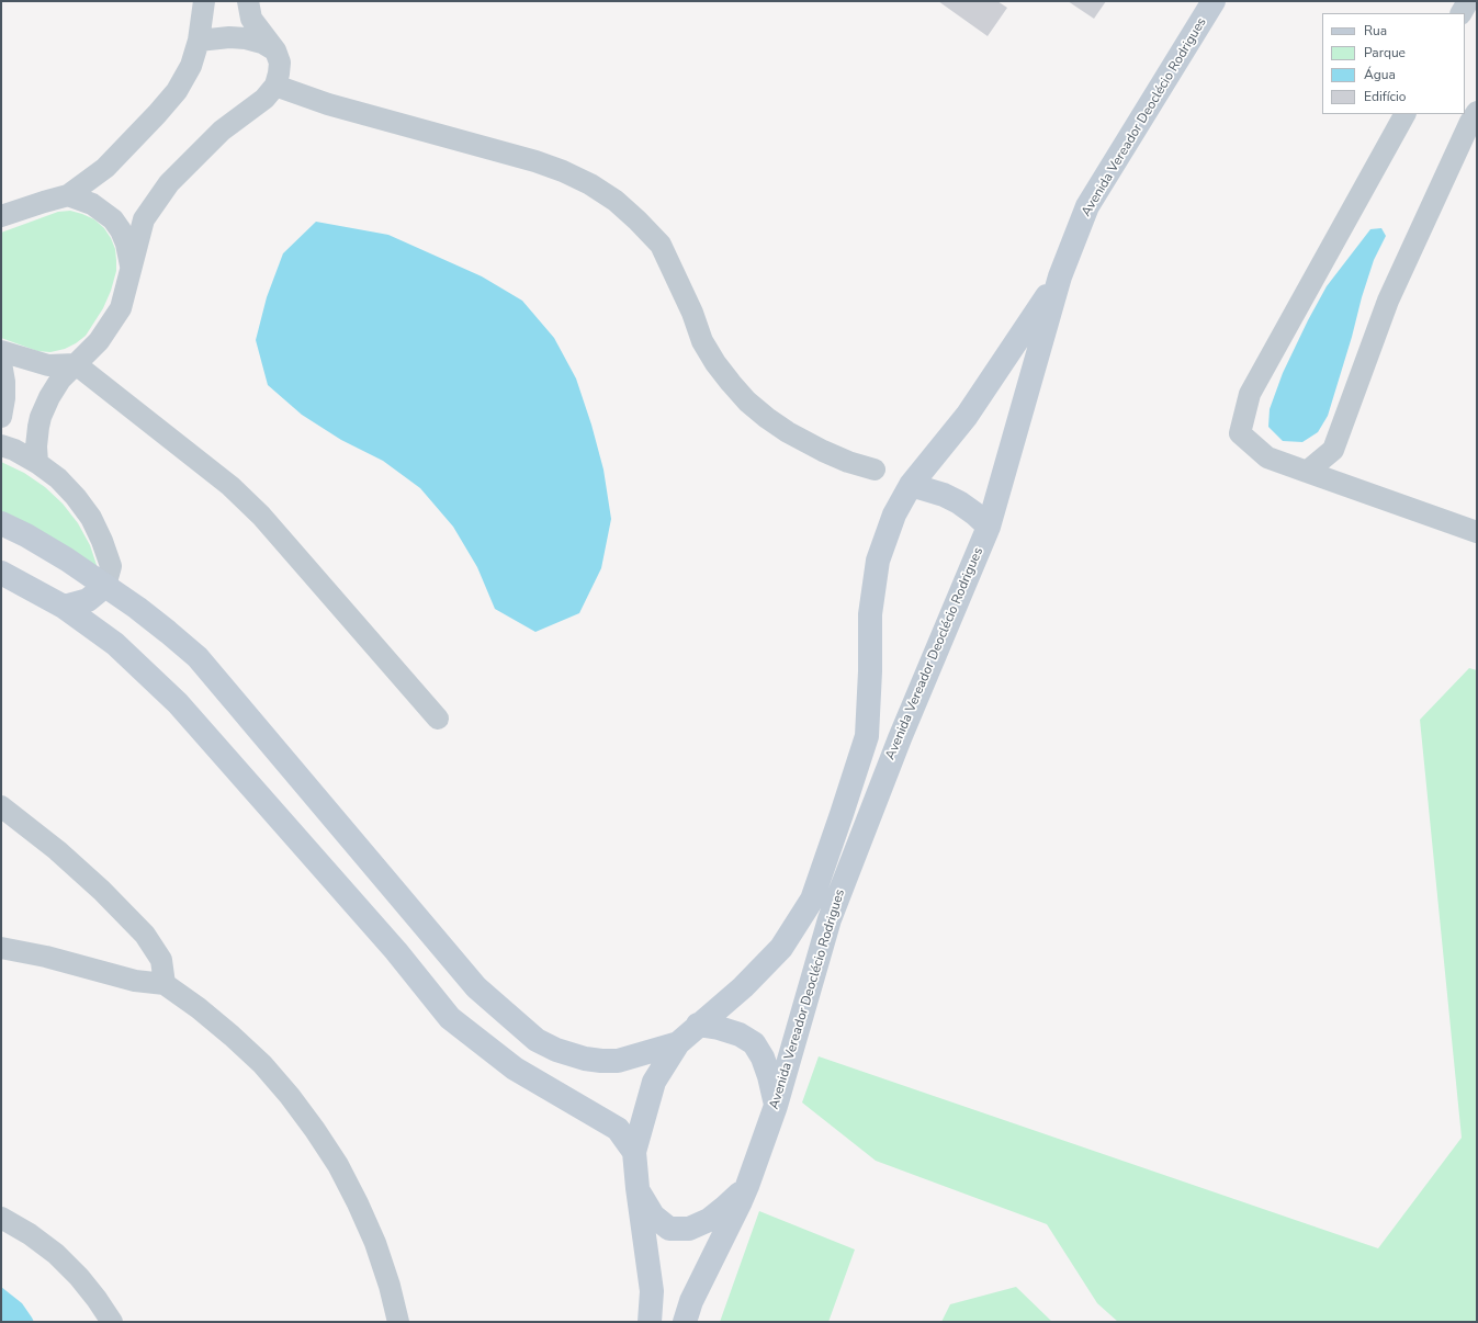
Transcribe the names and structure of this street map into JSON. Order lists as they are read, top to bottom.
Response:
{
  "streets": {
    "street": ["Avenida Vereador Deoclécio Rodrigues"]
  },
  "legend": [
    "Rua",
    "Parque",
    "Água",
    "Edifício"
  ]
}
